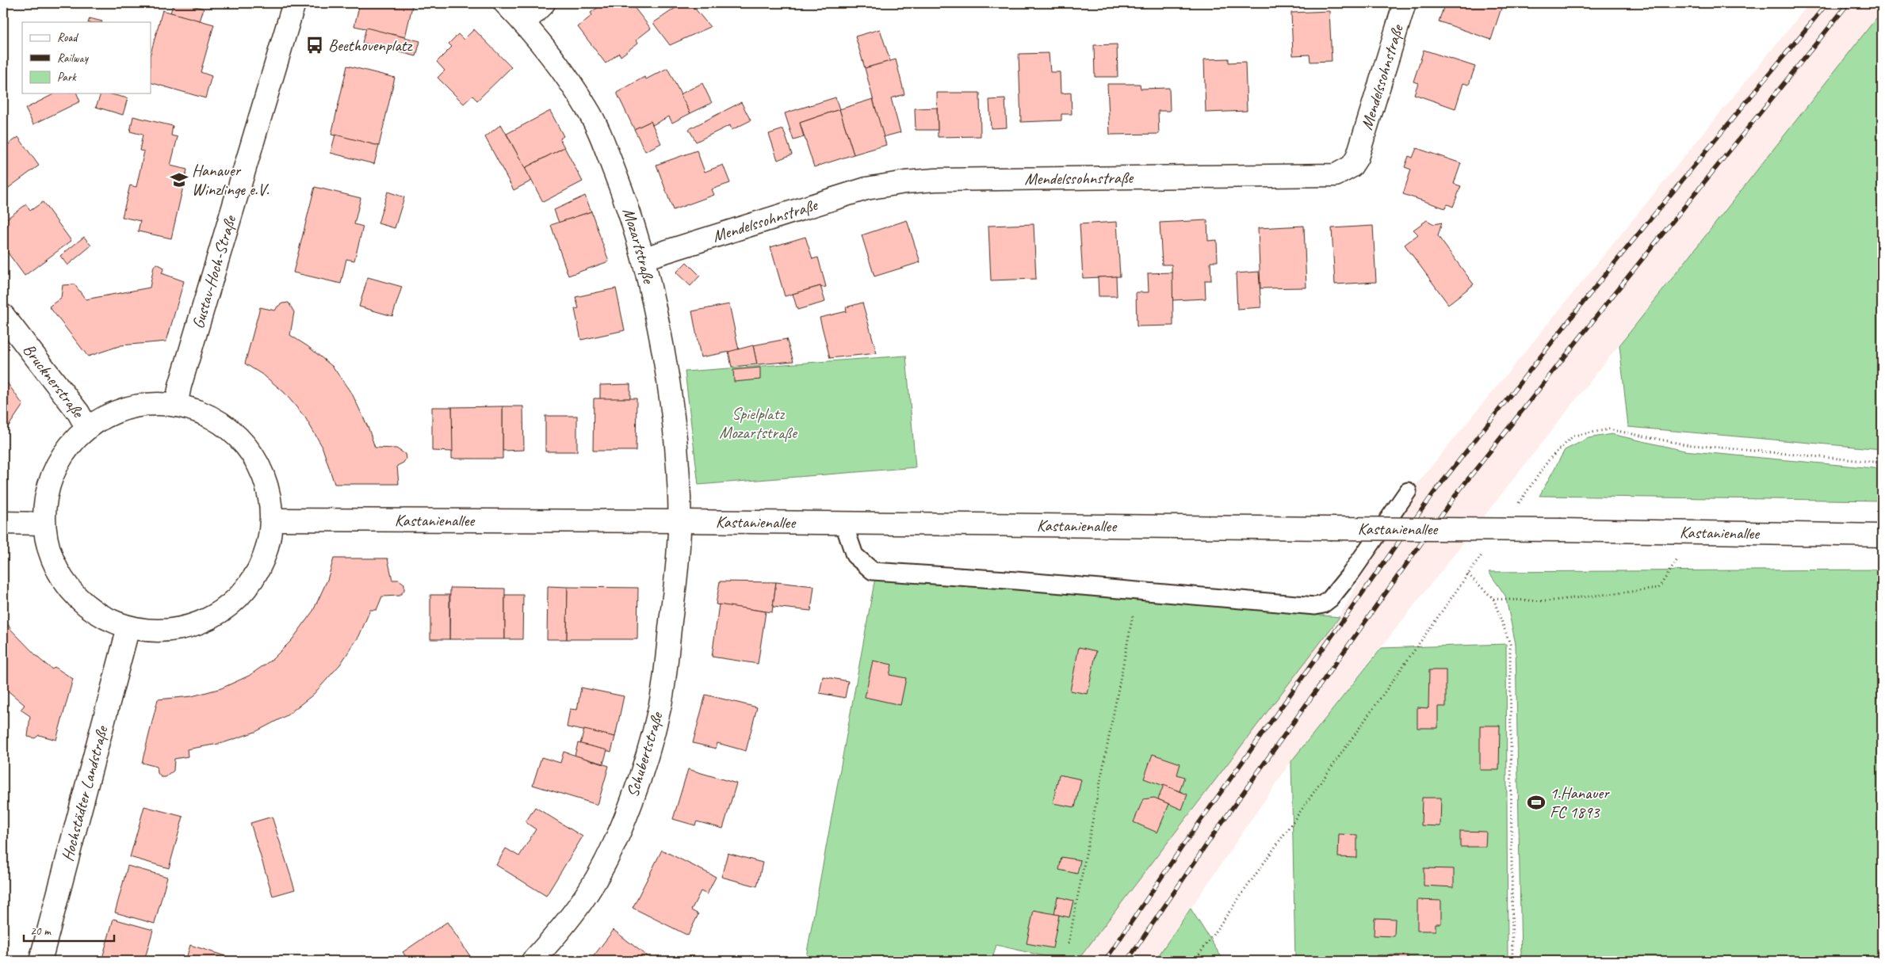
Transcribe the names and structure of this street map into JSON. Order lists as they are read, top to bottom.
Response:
{
  "streets": {
    "street": [
      "Mendelssohnstraße",
      "Mozartstraße",
      "Gustav-Hoch-Straße",
      "Brucknerstraße",
      "Kastanienallee",
      "Schubertstraße",
      "Hochstädter Landstraße"
    ]
  },
  "crossings": [
    ["Mendelssohnstraße", "Mozartstraße"],
    ["Mozartstraße", "Kastanienallee"],
    ["Mozartstraße", "Schubertstraße"],
    ["Kastanienallee", "Schubertstraße"]
  ],
  "parks": ["Spielplatz Mozartstraße"],
  "places": {
    "bus stop": ["Beethovenplatz"],
    "school or university": ["Hanauer Winzlinge e.V."],
    "sports": ["1.Hanauer FC 1893"]
  },
  "legend": ["Road", "Railway", "Park"],
  "scale_bar": "20 m"
}
